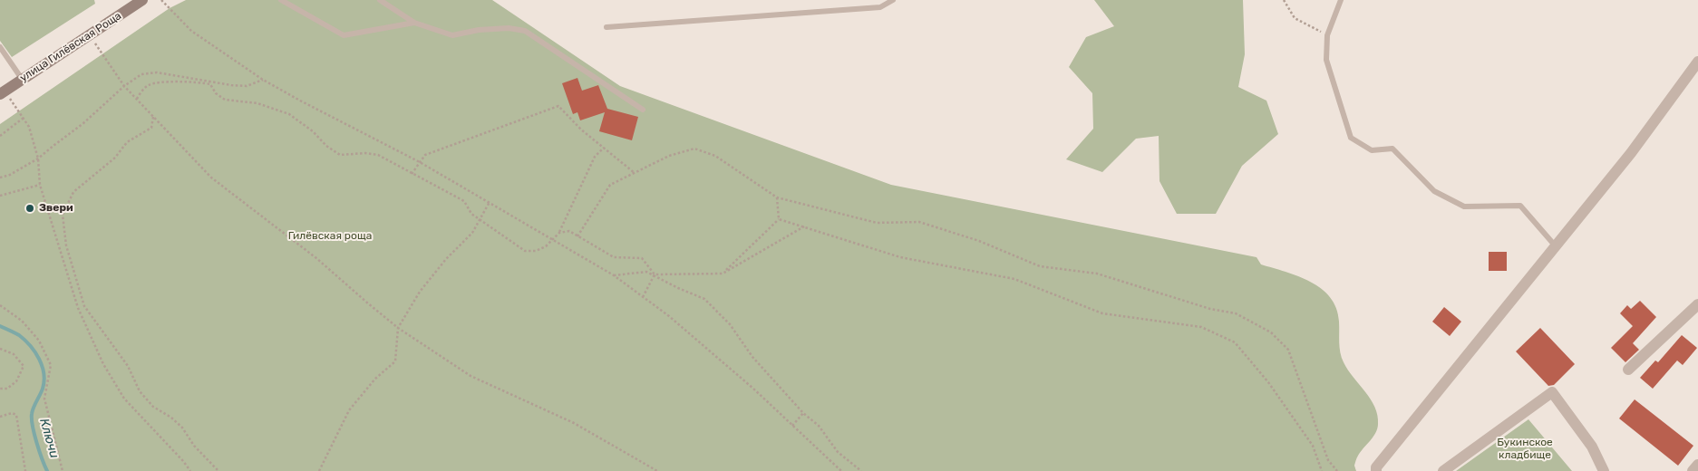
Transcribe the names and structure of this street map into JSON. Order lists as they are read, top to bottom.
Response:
{
  "streets": {
    "street": ["улица Гилёвская Роща"]
  },
  "water": ["Ключи"],
  "parks": ["Гилёвская роща", "Букинское кладбище"],
  "places": ["Звери"]
}
